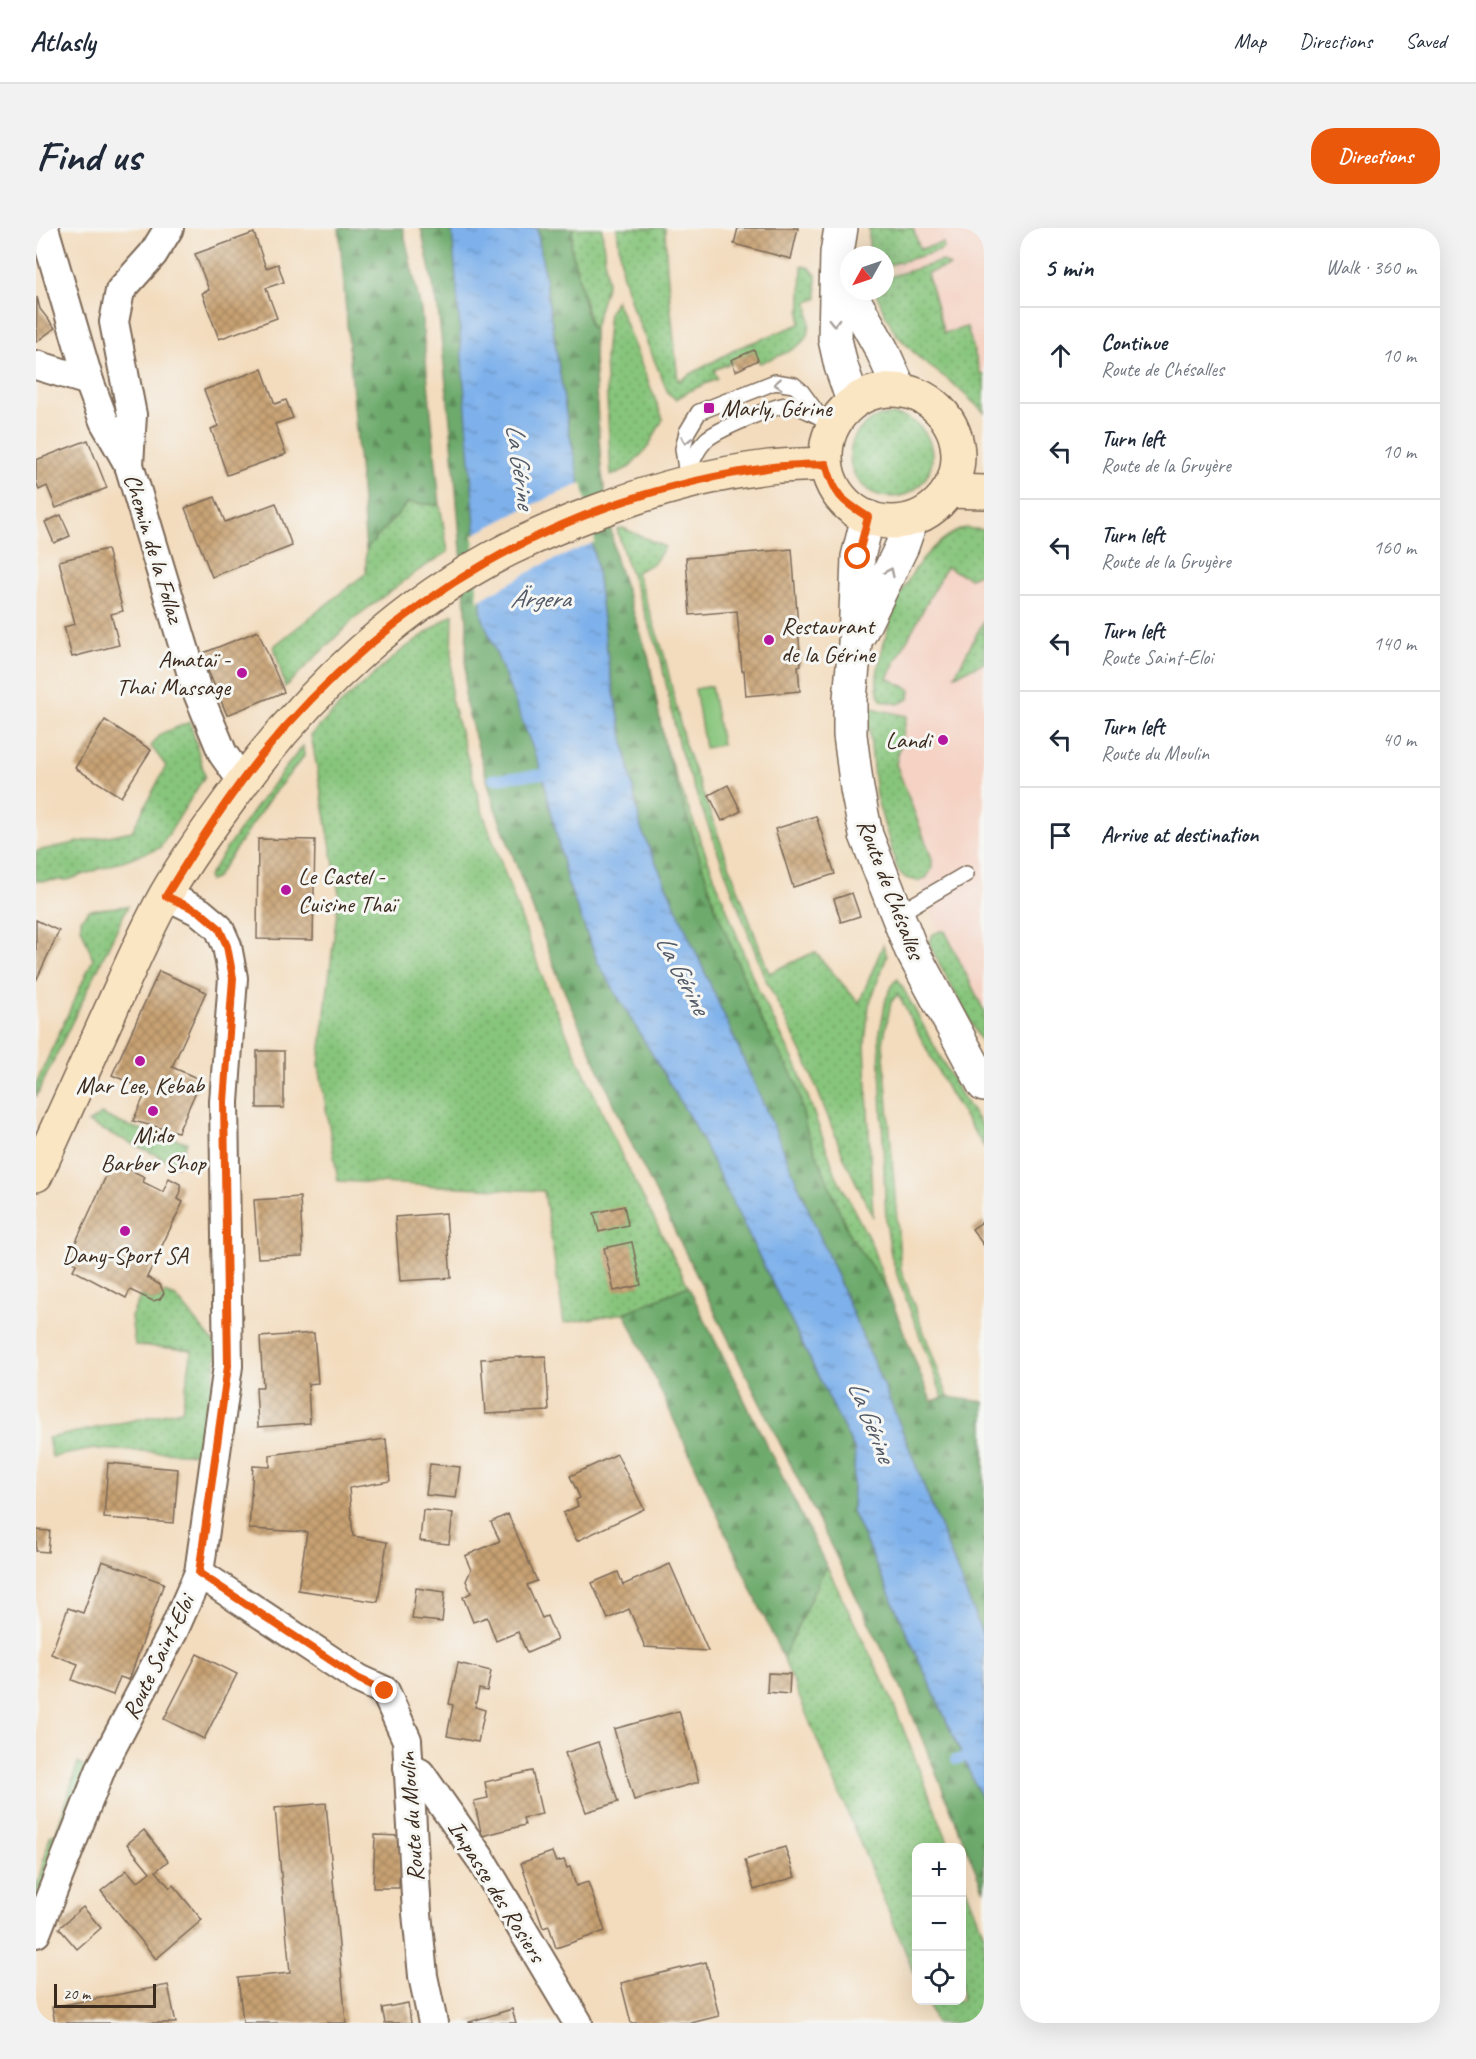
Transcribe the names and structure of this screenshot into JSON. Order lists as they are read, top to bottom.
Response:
{
  "streets": {
    "street": [
      "Chemin de la Follaz",
      "Route de Chésalles",
      "Route Saint-Eloi",
      "Route du Moulin",
      "Impasse des Rosiers"
    ]
  },
  "crossings": [
    ["Route Saint-Eloi", "Route du Moulin"],
    ["Route du Moulin", "Impasse des Rosiers"]
  ],
  "water": ["La Gérine", "Ärgera"],
  "places": {
    "transit": ["Marly, Gérine"],
    "other": [
      "Restaurant de la Gérine",
      "Amataï - Thai Massage",
      "Landi",
      "Le Castel - Cuisine Thaï",
      "Mar Lee, Kebab",
      "Mido Barber Shop",
      "Dany-Sport SA"
    ]
  },
  "scale_bar": "20 m",
  "north": "bottom left",
  "page": {
    "header": "Atlasly",
    "nav": ["Map", "Directions", "Saved"],
    "buttons": "Directions",
    "title": "Find us",
    "heading": ["5 min", "Walk · 360 m"],
    "list": [
      ["Continue", "Route de Chésalles", "10 m"],
      ["Turn left", "Route de la Gruyère", "10 m"],
      ["Turn left", "Route de la Gruyère", "160 m"],
      ["Turn left", "Route Saint-Eloi", "140 m"],
      ["Turn left", "Route du Moulin", "40 m"],
      "Arrive at destination"
    ],
    "map_buttons": ["+", "−"],
    "scale": "20 m"
  }
}
